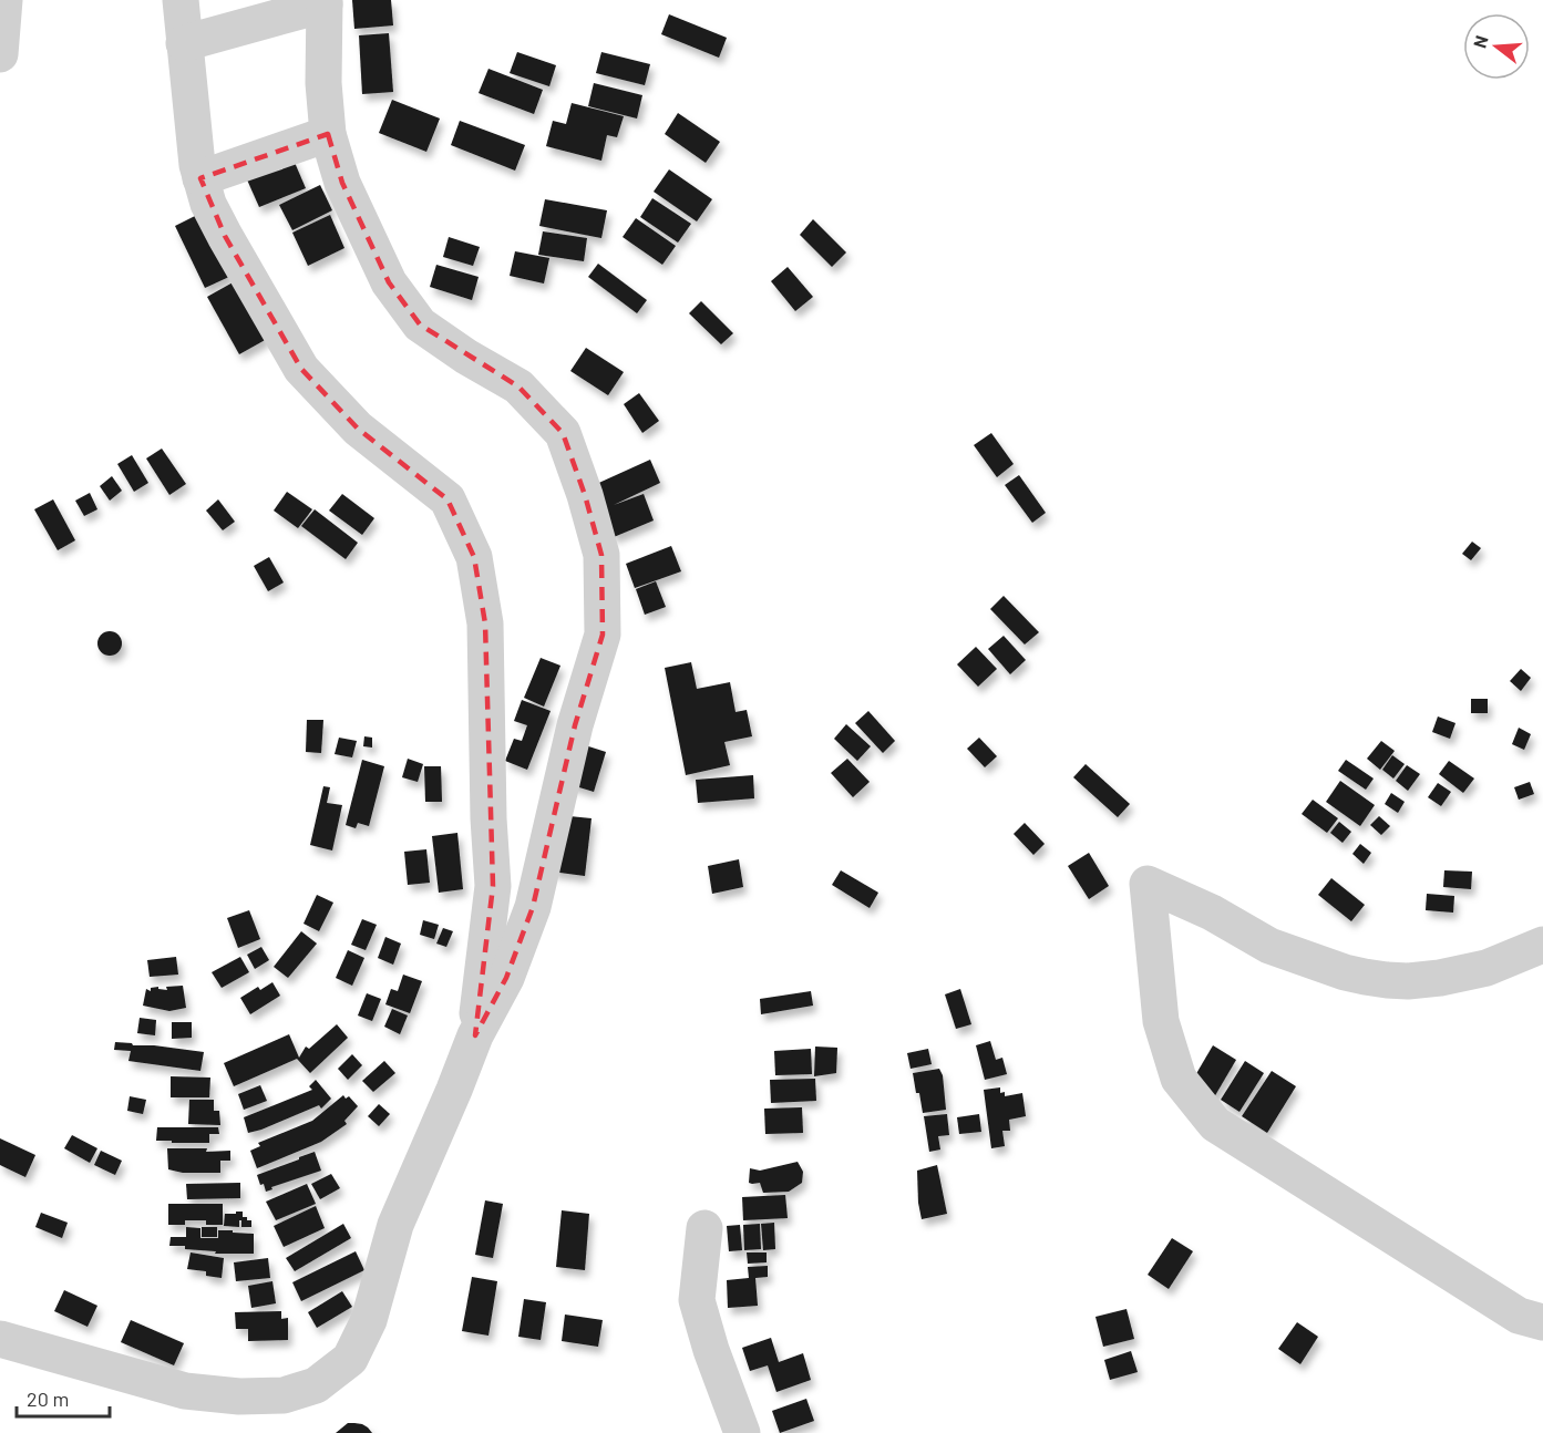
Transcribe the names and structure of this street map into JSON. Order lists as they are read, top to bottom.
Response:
{
  "scale_bar": "20 m",
  "north": "left"
}
